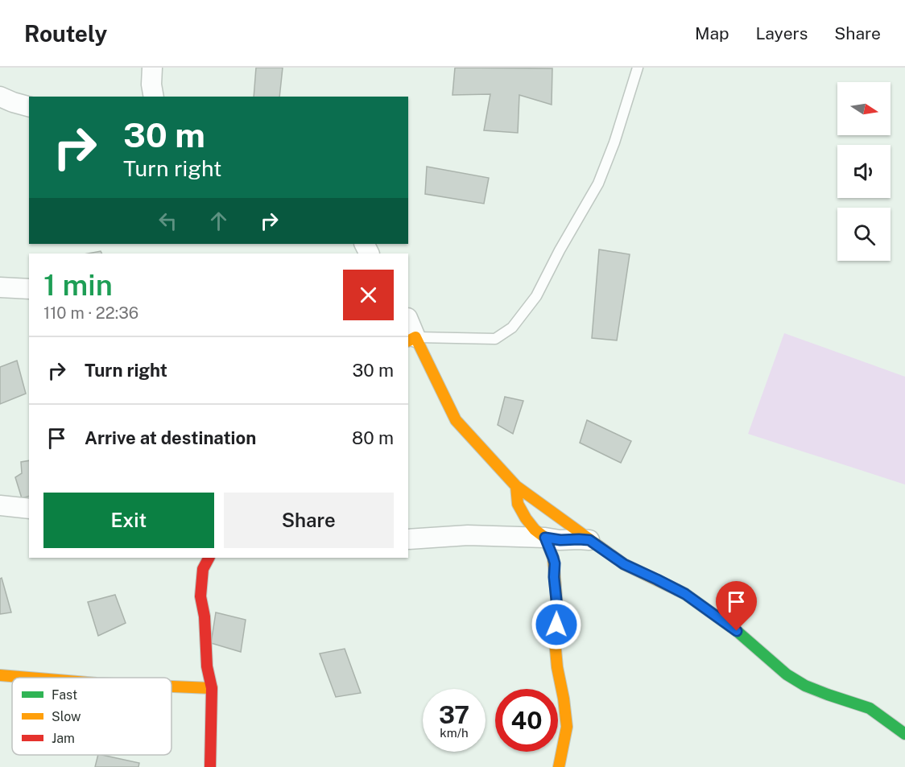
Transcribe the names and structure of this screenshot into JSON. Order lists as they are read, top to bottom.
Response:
{
  "legend": ["Fast", "Slow", "Jam"],
  "north": "right",
  "page": {
    "header": "Routely",
    "nav": ["Map", "Layers", "Share"],
    "turn": ["30 m", "Turn right"],
    "heading": ["1 min", "110 m · 22:36"],
    "list": [
      {
        "name": "Turn right",
        "value": "30 m"
      },
      {
        "name": "Arrive at destination",
        "value": "80 m"
      }
    ],
    "buttons": ["Exit", "Share"],
    "speed": "37 km/h",
    "limit": "40"
  }
}
